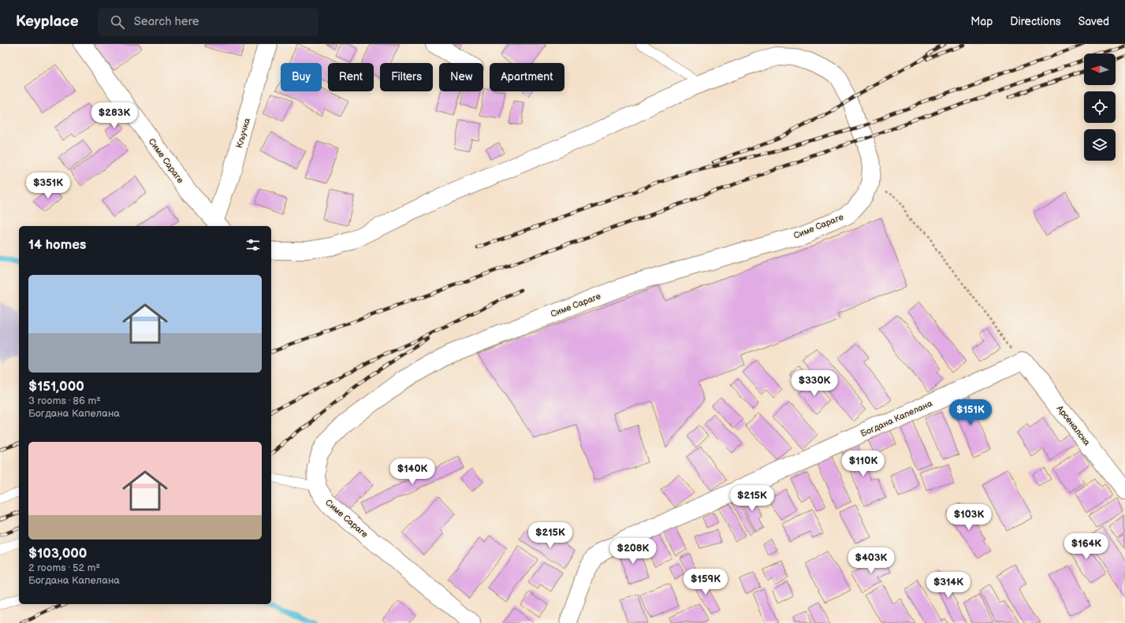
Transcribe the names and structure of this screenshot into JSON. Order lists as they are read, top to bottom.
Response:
{
  "streets": {
    "street": [
      "Кључка",
      "Симе Сараге",
      "Богдана Капелана",
      "Арсеналска"
    ]
  },
  "crossings": [
    ["Кључка", "Симе Сараге"],
    ["Богдана Капелана", "Арсеналска"]
  ],
  "north": "left",
  "page": {
    "header": "Keyplace",
    "search": "Search here",
    "nav": ["Map", "Directions", "Saved"],
    "chip": [
      "Buy",
      "Rent",
      "Filters",
      "New",
      "Apartment"
    ],
    "price": [
      "$283K",
      "$351K",
      "$330K",
      "$151K",
      "$110K",
      "$140K",
      "$215K",
      "$103K",
      "$215K",
      "$164K",
      "$208K",
      "$403K",
      "$159K",
      "$314K"
    ],
    "heading": "14 homes",
    "list": [
      {
        "name": "$151,000",
        "note": "3 rooms · 86 m² · Богдана Капелана"
      },
      {
        "name": "$103,000",
        "note": "2 rooms · 52 m² · Богдана Капелана"
      }
    ]
  }
}
